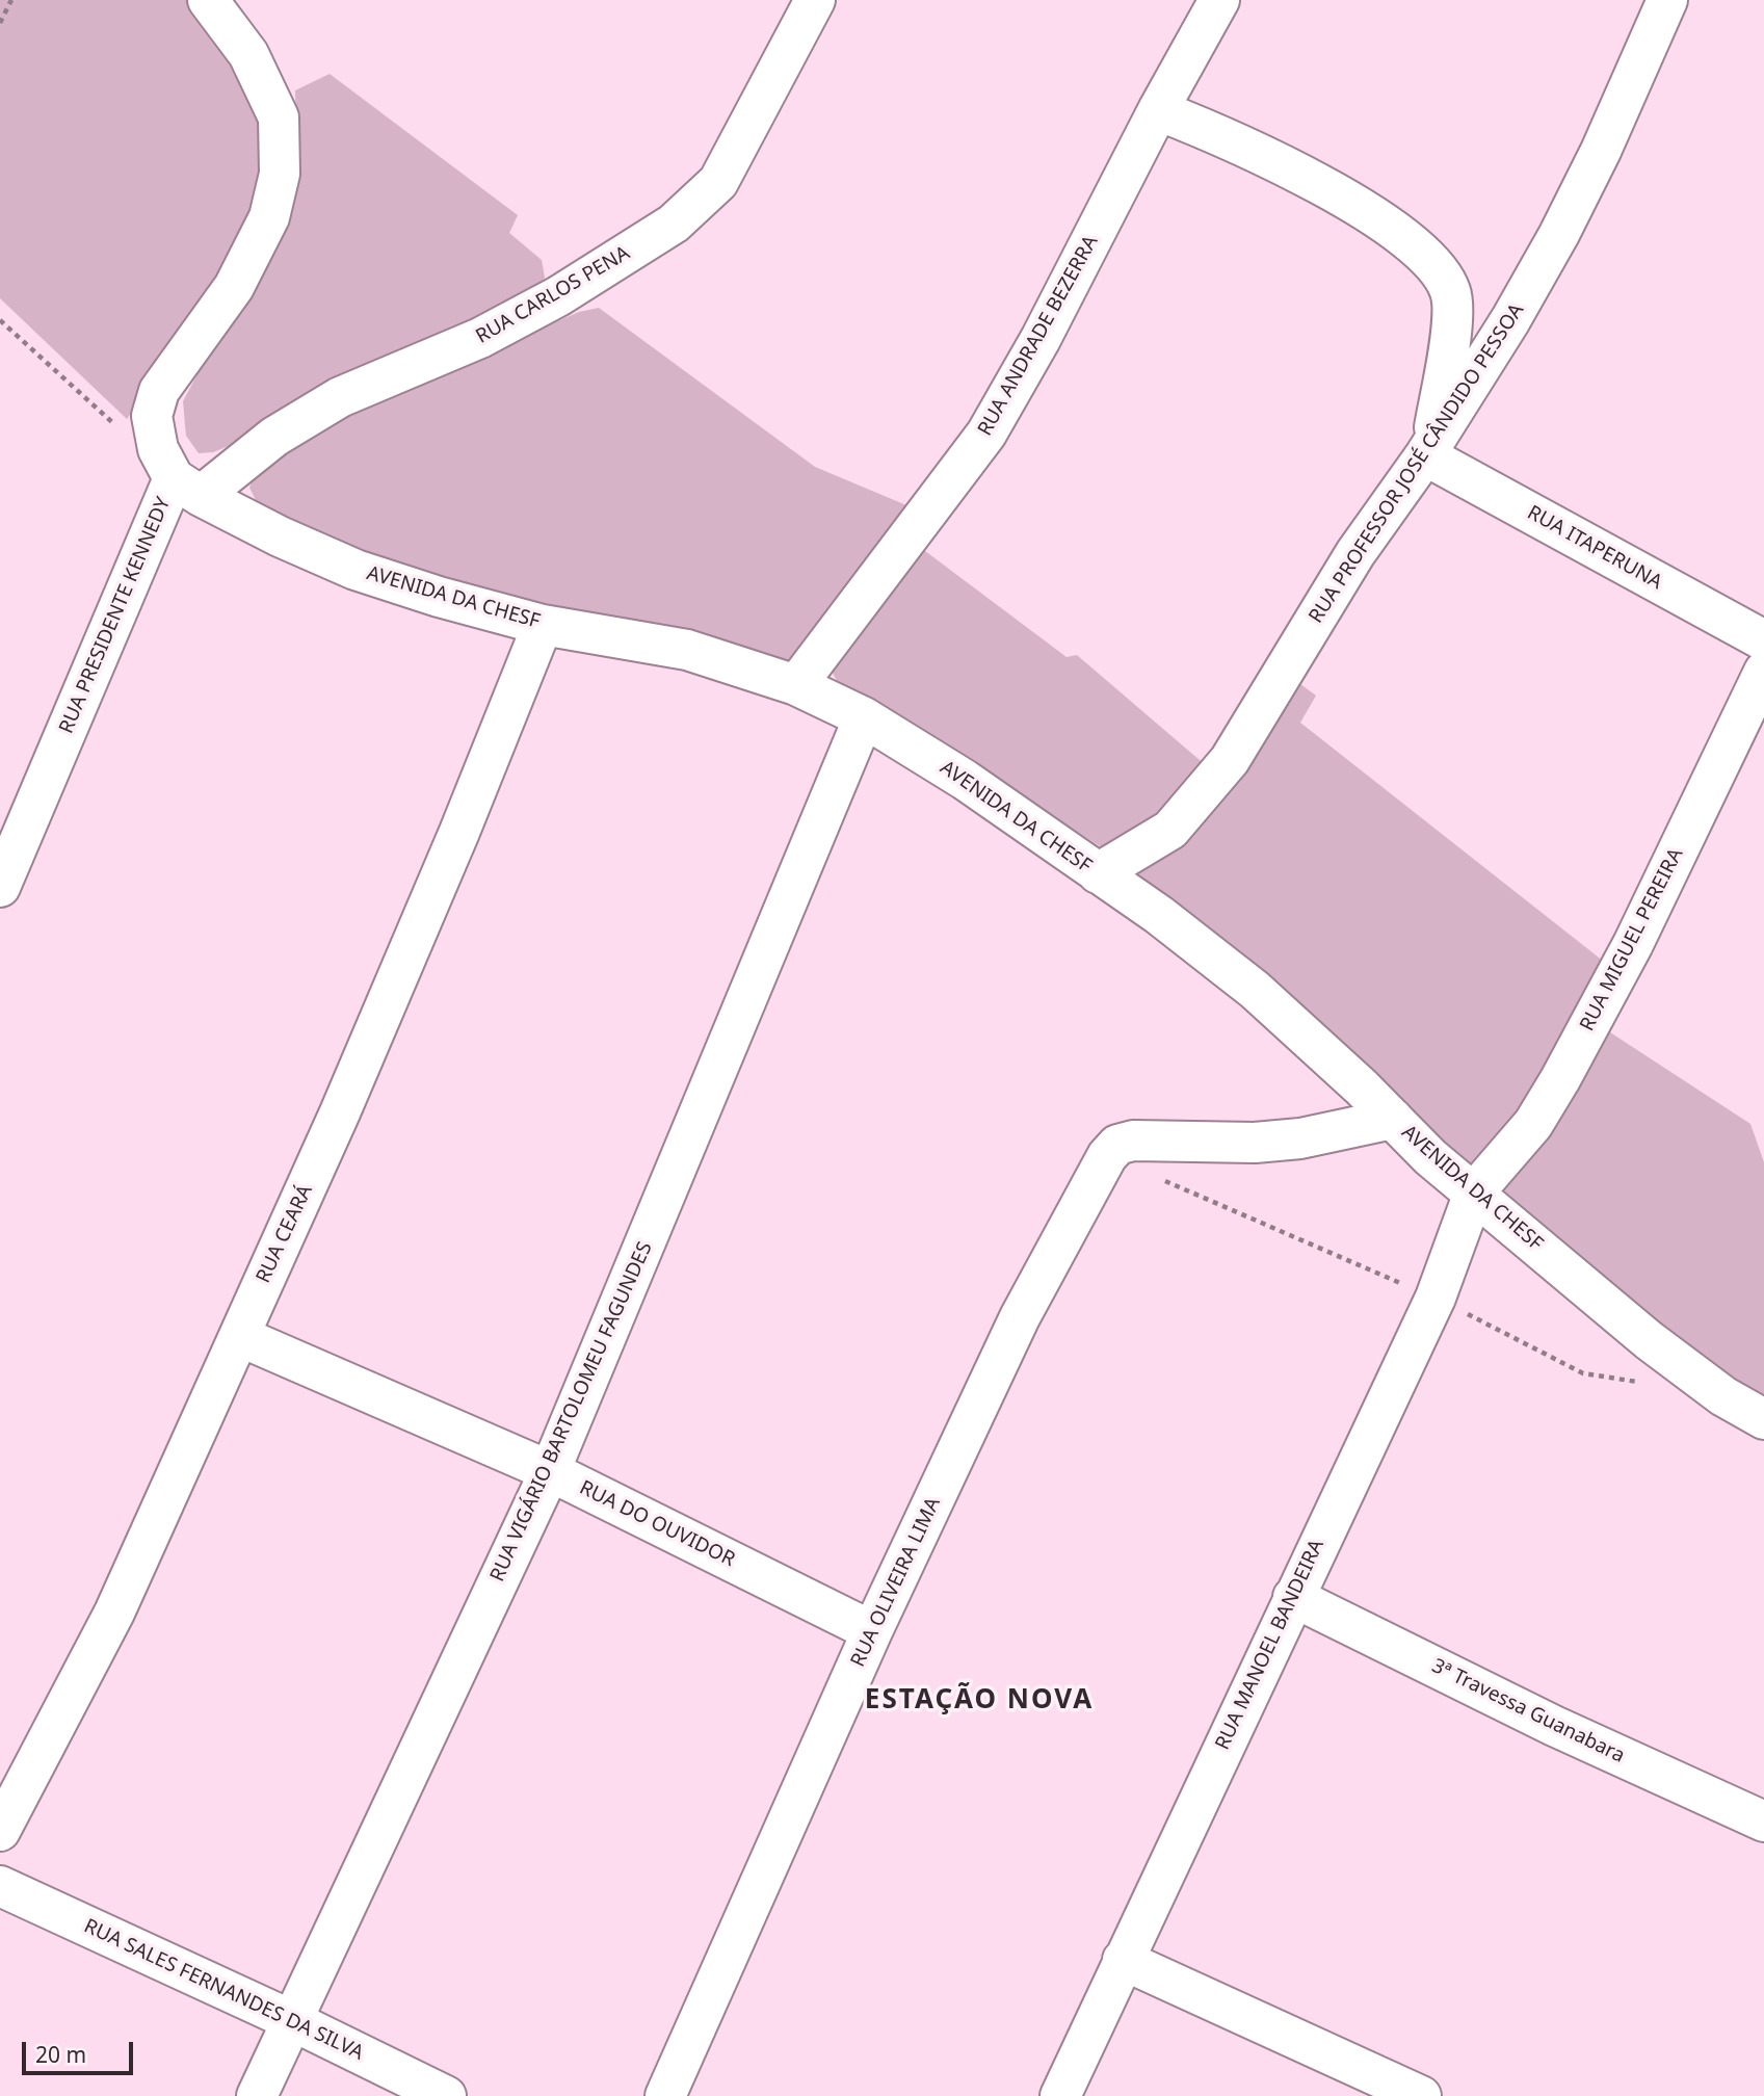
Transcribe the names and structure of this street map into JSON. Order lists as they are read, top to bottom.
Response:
{
  "streets": {
    "street": [
      "RUA CARLOS PENA",
      "RUA ANDRADE BEZERRA",
      "RUA PROFESSOR JOSÉ CÂNDIDO PESSOA",
      "RUA ITAPERUNA",
      "AVENIDA DA CHESF",
      "RUA PRESIDENTE KENNEDY",
      "RUA MIGUEL PEREIRA",
      "RUA CEARÁ",
      "RUA VIGÁRIO BARTOLOMEU FAGUNDES",
      "RUA DO OUVIDOR",
      "RUA OLIVEIRA LIMA",
      "RUA MANOEL BANDEIRA",
      "3ª Travessa Guanabara",
      "RUA SALES FERNANDES DA SILVA"
    ]
  },
  "crossings": [
    ["RUA CARLOS PENA", "AVENIDA DA CHESF"],
    ["RUA CARLOS PENA", "RUA PRESIDENTE KENNEDY"],
    ["RUA ANDRADE BEZERRA", "AVENIDA DA CHESF"],
    ["RUA PROFESSOR JOSÉ CÂNDIDO PESSOA", "RUA ITAPERUNA"],
    ["RUA PROFESSOR JOSÉ CÂNDIDO PESSOA", "AVENIDA DA CHESF"],
    ["AVENIDA DA CHESF", "RUA PRESIDENTE KENNEDY"],
    ["AVENIDA DA CHESF", "RUA MIGUEL PEREIRA"],
    ["AVENIDA DA CHESF", "RUA CEARÁ"],
    ["AVENIDA DA CHESF", "RUA VIGÁRIO BARTOLOMEU FAGUNDES"],
    ["AVENIDA DA CHESF", "RUA OLIVEIRA LIMA"],
    ["AVENIDA DA CHESF", "RUA MANOEL BANDEIRA"],
    ["RUA MIGUEL PEREIRA", "RUA MANOEL BANDEIRA"],
    ["RUA CEARÁ", "RUA DO OUVIDOR"],
    ["RUA VIGÁRIO BARTOLOMEU FAGUNDES", "RUA DO OUVIDOR"],
    ["RUA VIGÁRIO BARTOLOMEU FAGUNDES", "RUA SALES FERNANDES DA SILVA"],
    ["RUA DO OUVIDOR", "RUA OLIVEIRA LIMA"],
    ["RUA MANOEL BANDEIRA", "3ª Travessa Guanabara"]
  ],
  "districts": ["ESTAÇÃO NOVA"],
  "scale_bar": "20 m"
}
